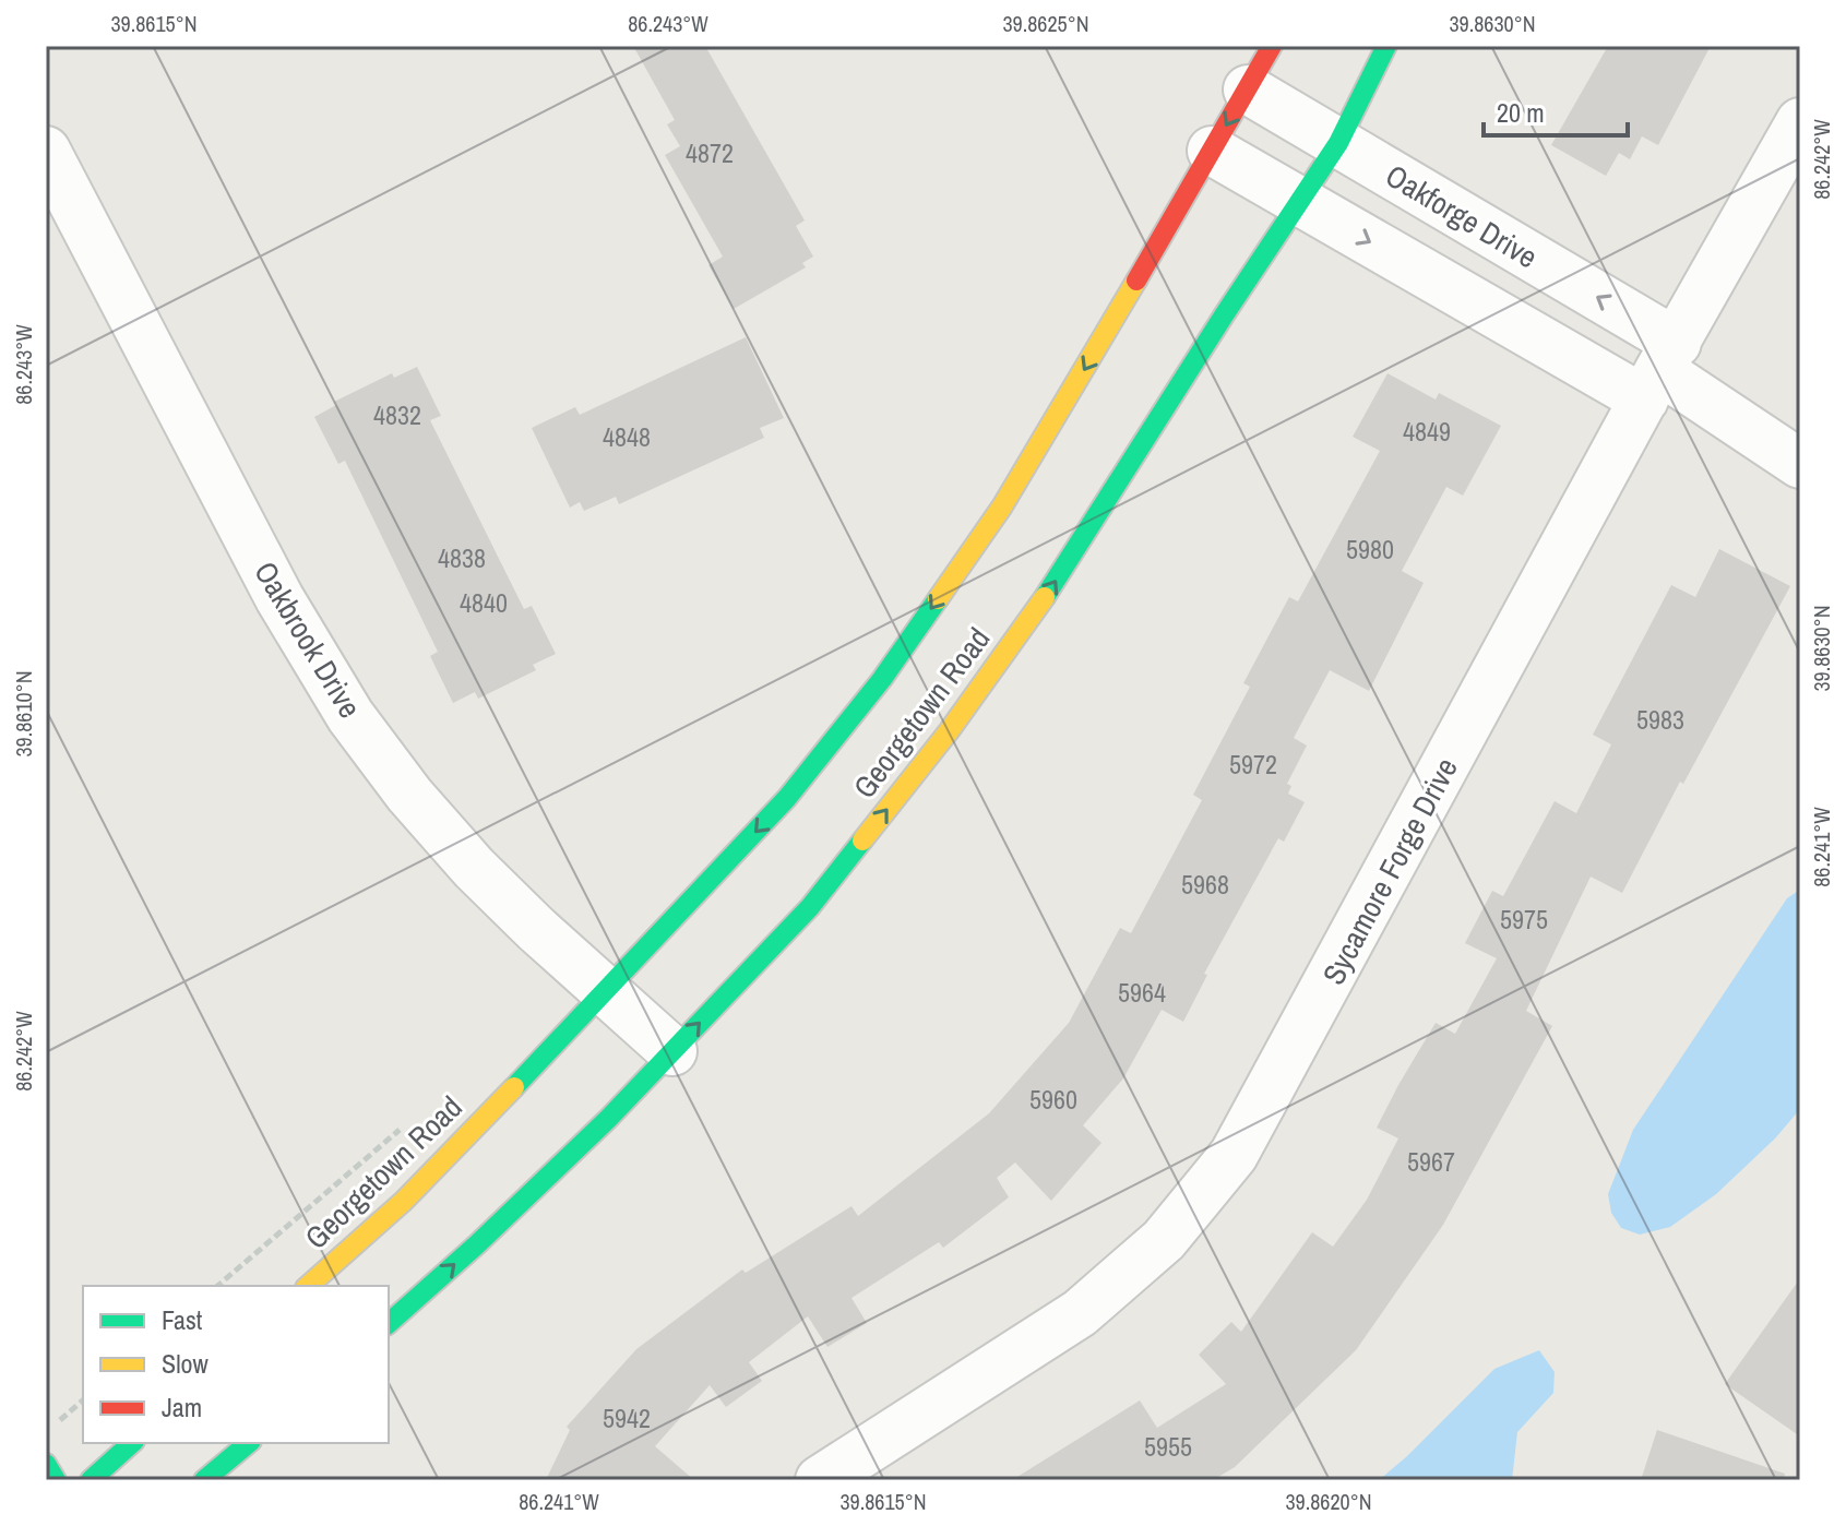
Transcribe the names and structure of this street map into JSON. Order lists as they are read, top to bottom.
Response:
{
  "streets": {
    "main road": ["Georgetown Road"],
    "street": ["Oakforge Drive", "Oakbrook Drive", "Sycamore Forge Drive"]
  },
  "crossings": [
    ["Oakforge Drive", "Georgetown Road"],
    ["Oakforge Drive", "Sycamore Forge Drive"],
    ["Oakbrook Drive", "Georgetown Road"]
  ],
  "house_numbers": [
    "4872",
    "4832",
    "4849",
    "4848",
    "5980",
    "4838",
    "4840",
    "5983",
    "5972",
    "5968",
    "5975",
    "5964",
    "5960",
    "5967",
    "5942",
    "5955"
  ],
  "legend": ["Fast", "Slow", "Jam"],
  "scale_bar": "20 m",
  "coordinates": [
    "39.8615°N",
    "86.243°W",
    "39.8625°N",
    "39.8630°N",
    "86.242°W",
    "39.8610°N",
    "86.241°W",
    "39.8620°N"
  ]
}
